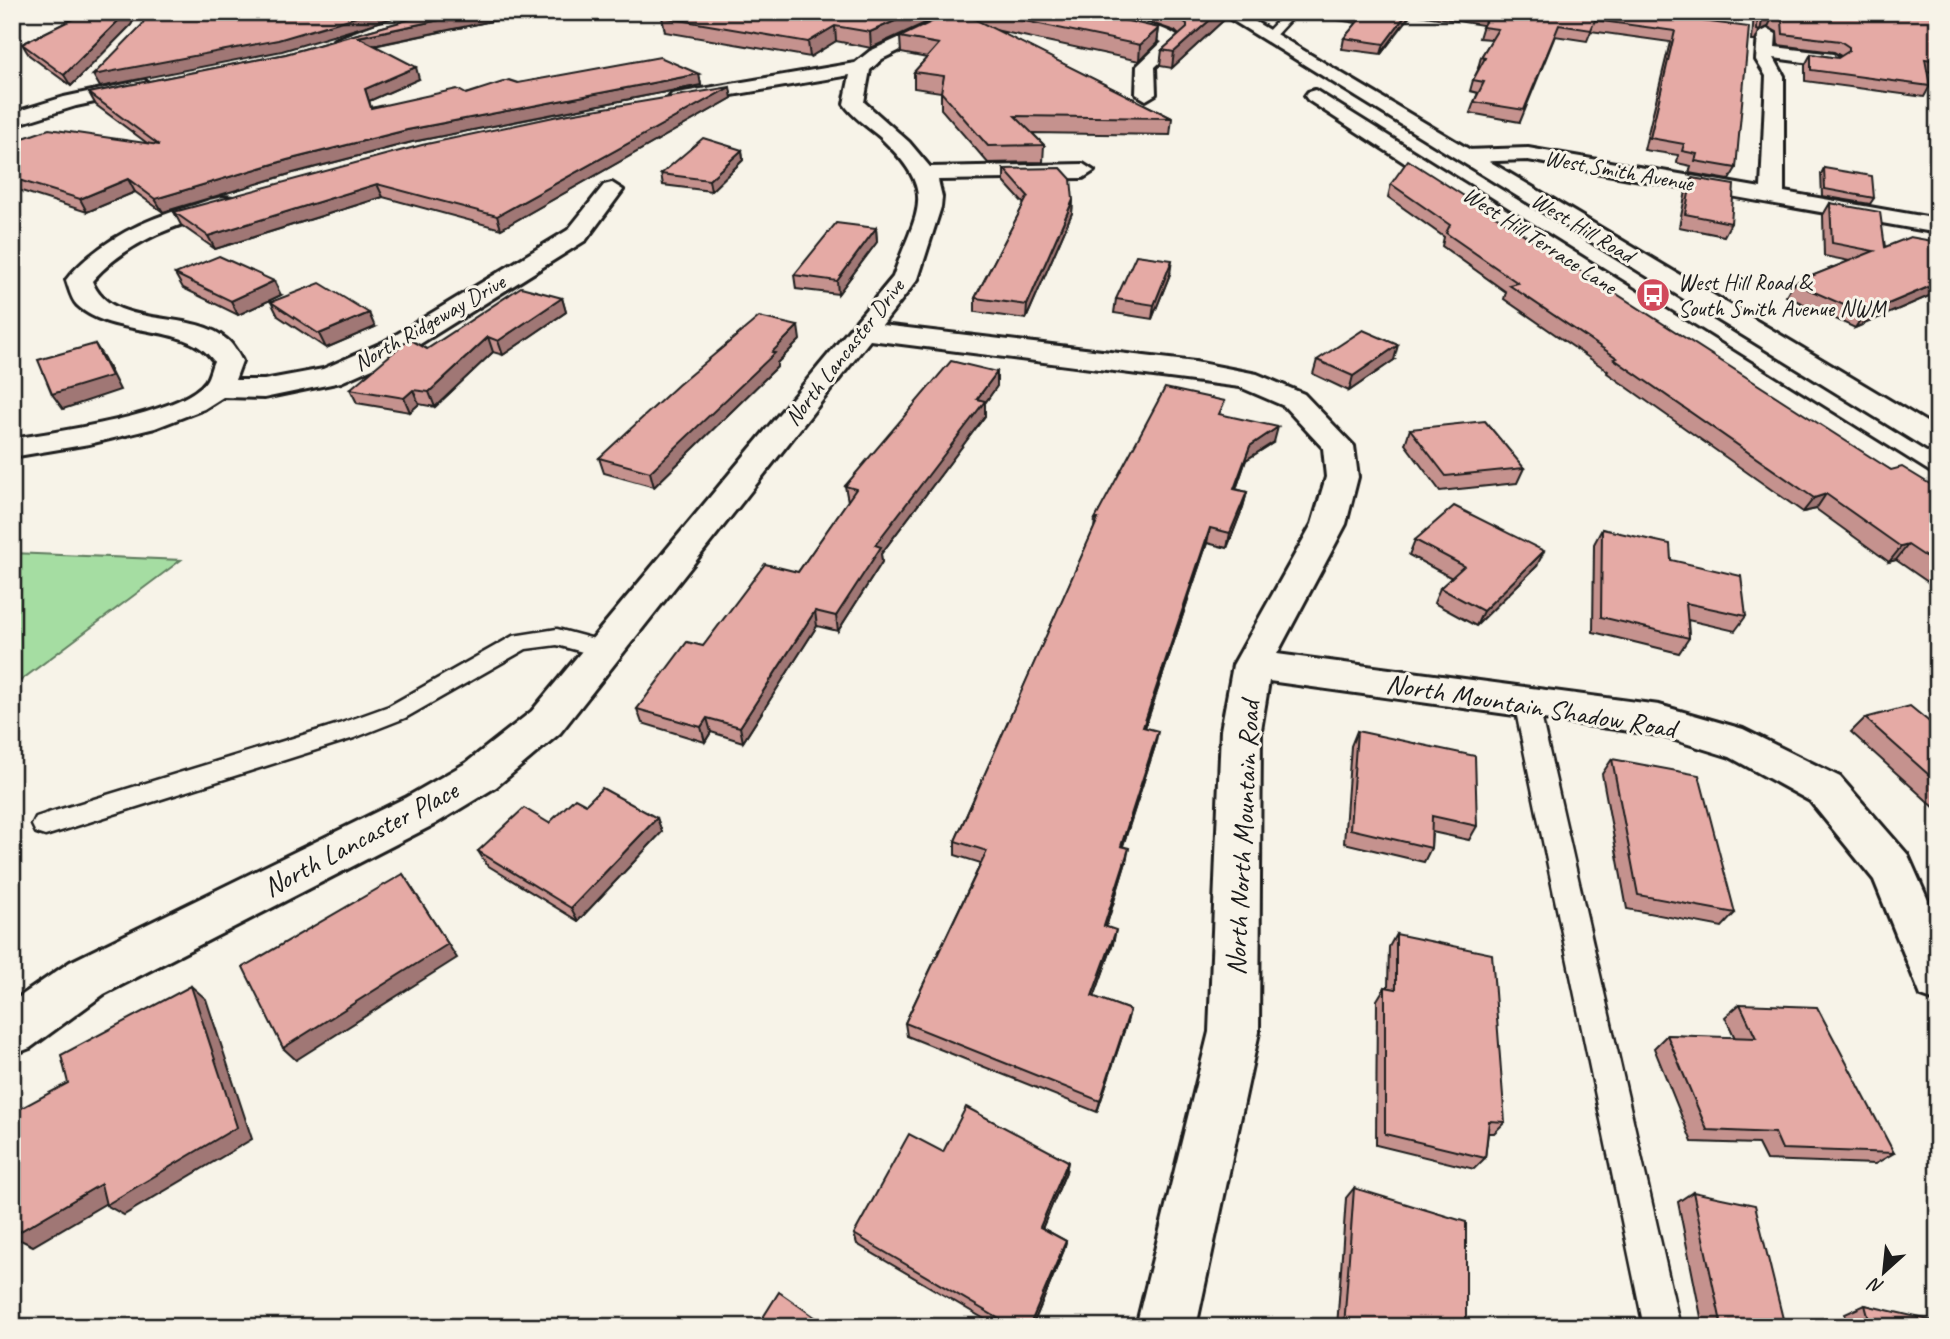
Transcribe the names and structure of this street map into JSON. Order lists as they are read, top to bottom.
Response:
{
  "streets": {
    "street": [
      "West Smith Avenue",
      "West Hill Road",
      "West Hill Terrace Lane",
      "North Ridgeway Drive",
      "North Lancaster Drive",
      "North Mountain Shadow Road",
      "North Lancaster Place",
      "North North Mountain Road"
    ]
  },
  "crossings": [
    ["West Smith Avenue", "West Hill Road"],
    ["North Lancaster Drive", "North Lancaster Place"],
    ["North Lancaster Drive", "North North Mountain Road"],
    ["North Mountain Shadow Road", "North North Mountain Road"]
  ],
  "places": {
    "bus stop": ["West Hill Road & South Smith Avenue NWM"]
  },
  "north": "bottom left"
}
